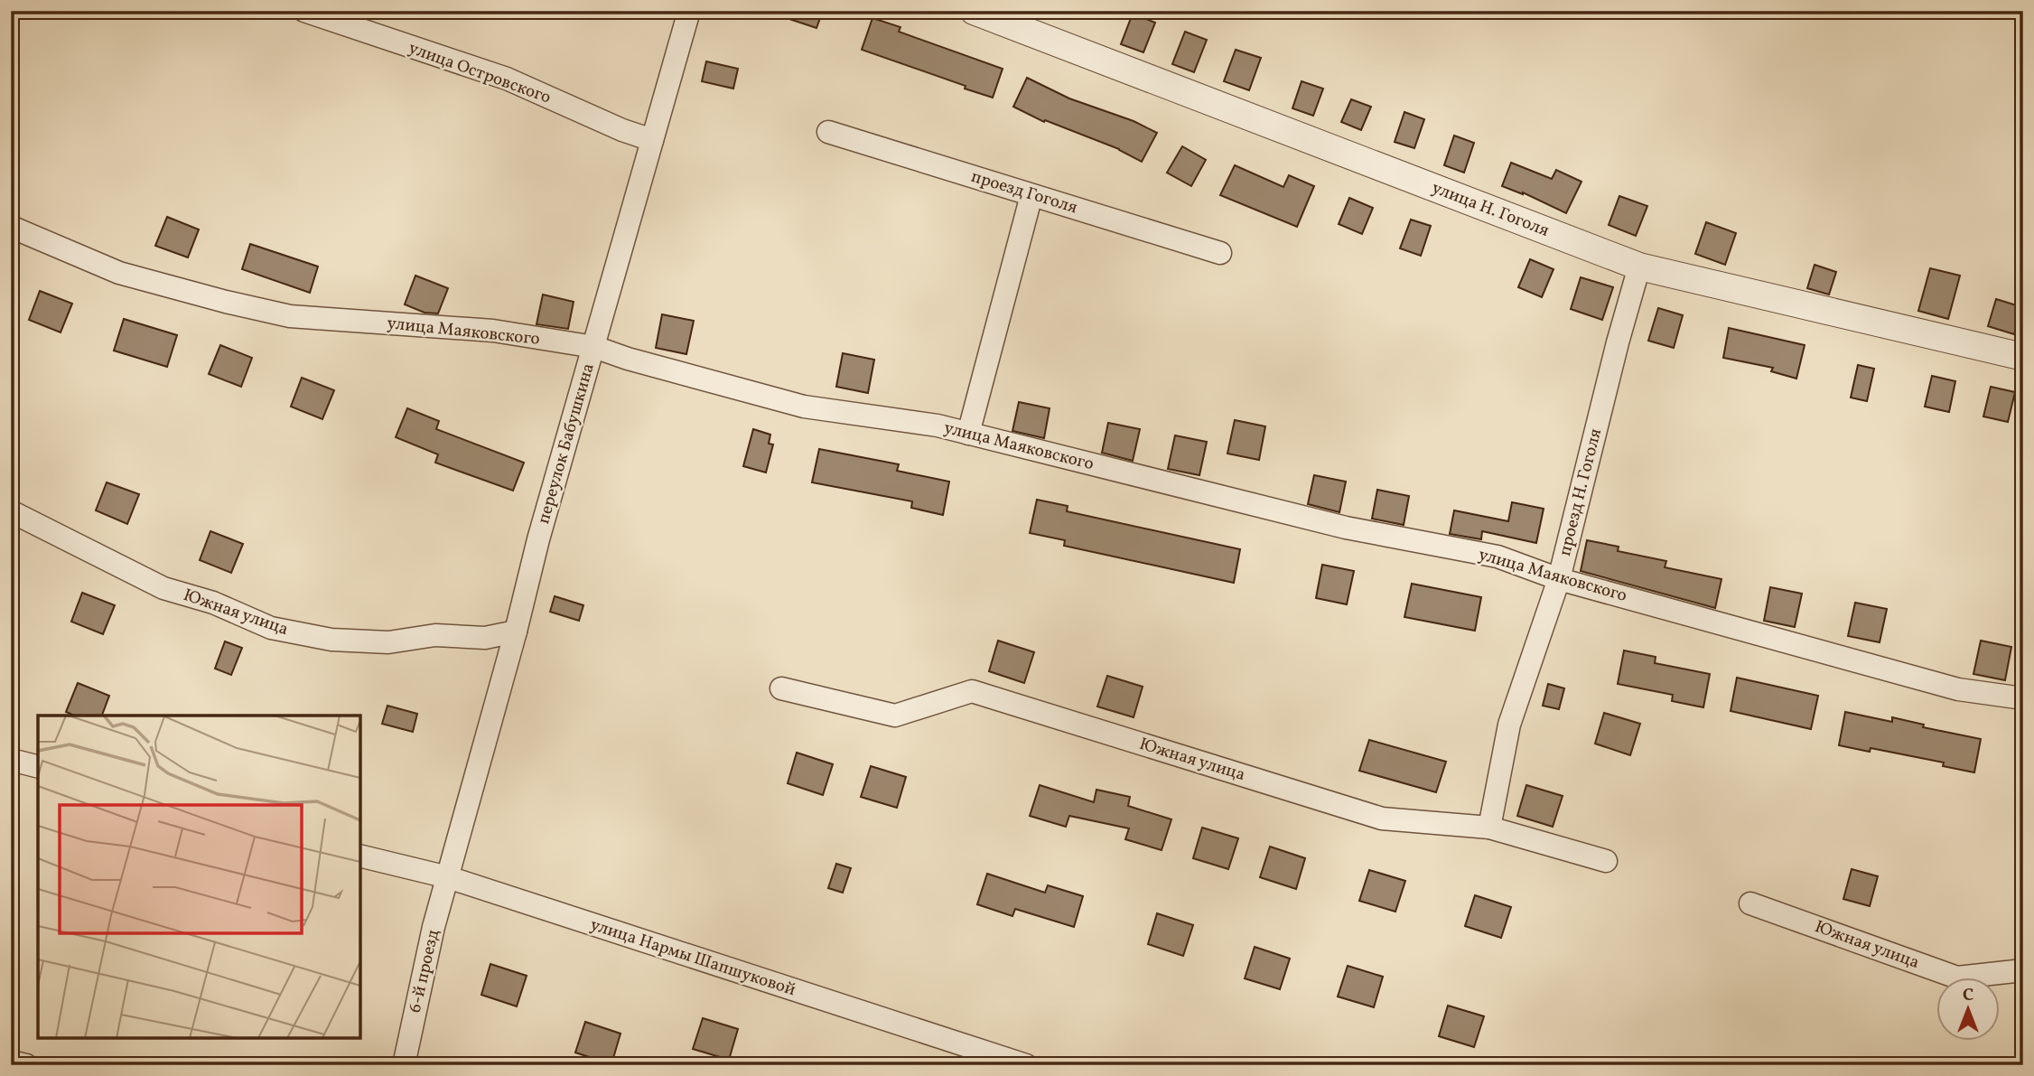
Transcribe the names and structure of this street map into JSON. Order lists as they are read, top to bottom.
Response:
{
  "streets": {
    "street": [
      "улица Островского",
      "проезд Гоголя",
      "улица Н. Гоголя",
      "улица Маяковского",
      "переулок Бабушкина",
      "проезд Н. Гоголя",
      "Южная улица",
      "улица Нармы Шапшуковой",
      "6-й проезд"
    ]
  },
  "crossings": [
    ["улица Островского", "переулок Бабушкина"],
    ["улица Н. Гоголя", "проезд Н. Гоголя"],
    ["улица Маяковского", "переулок Бабушкина"],
    ["улица Маяковского", "проезд Н. Гоголя"],
    ["переулок Бабушкина", "Южная улица"],
    ["переулок Бабушкина", "улица Нармы Шапшуковой"],
    ["переулок Бабушкина", "6-й проезд"],
    ["проезд Н. Гоголя", "Южная улица"],
    ["улица Нармы Шапшуковой", "6-й проезд"]
  ],
  "north": "top"
}
